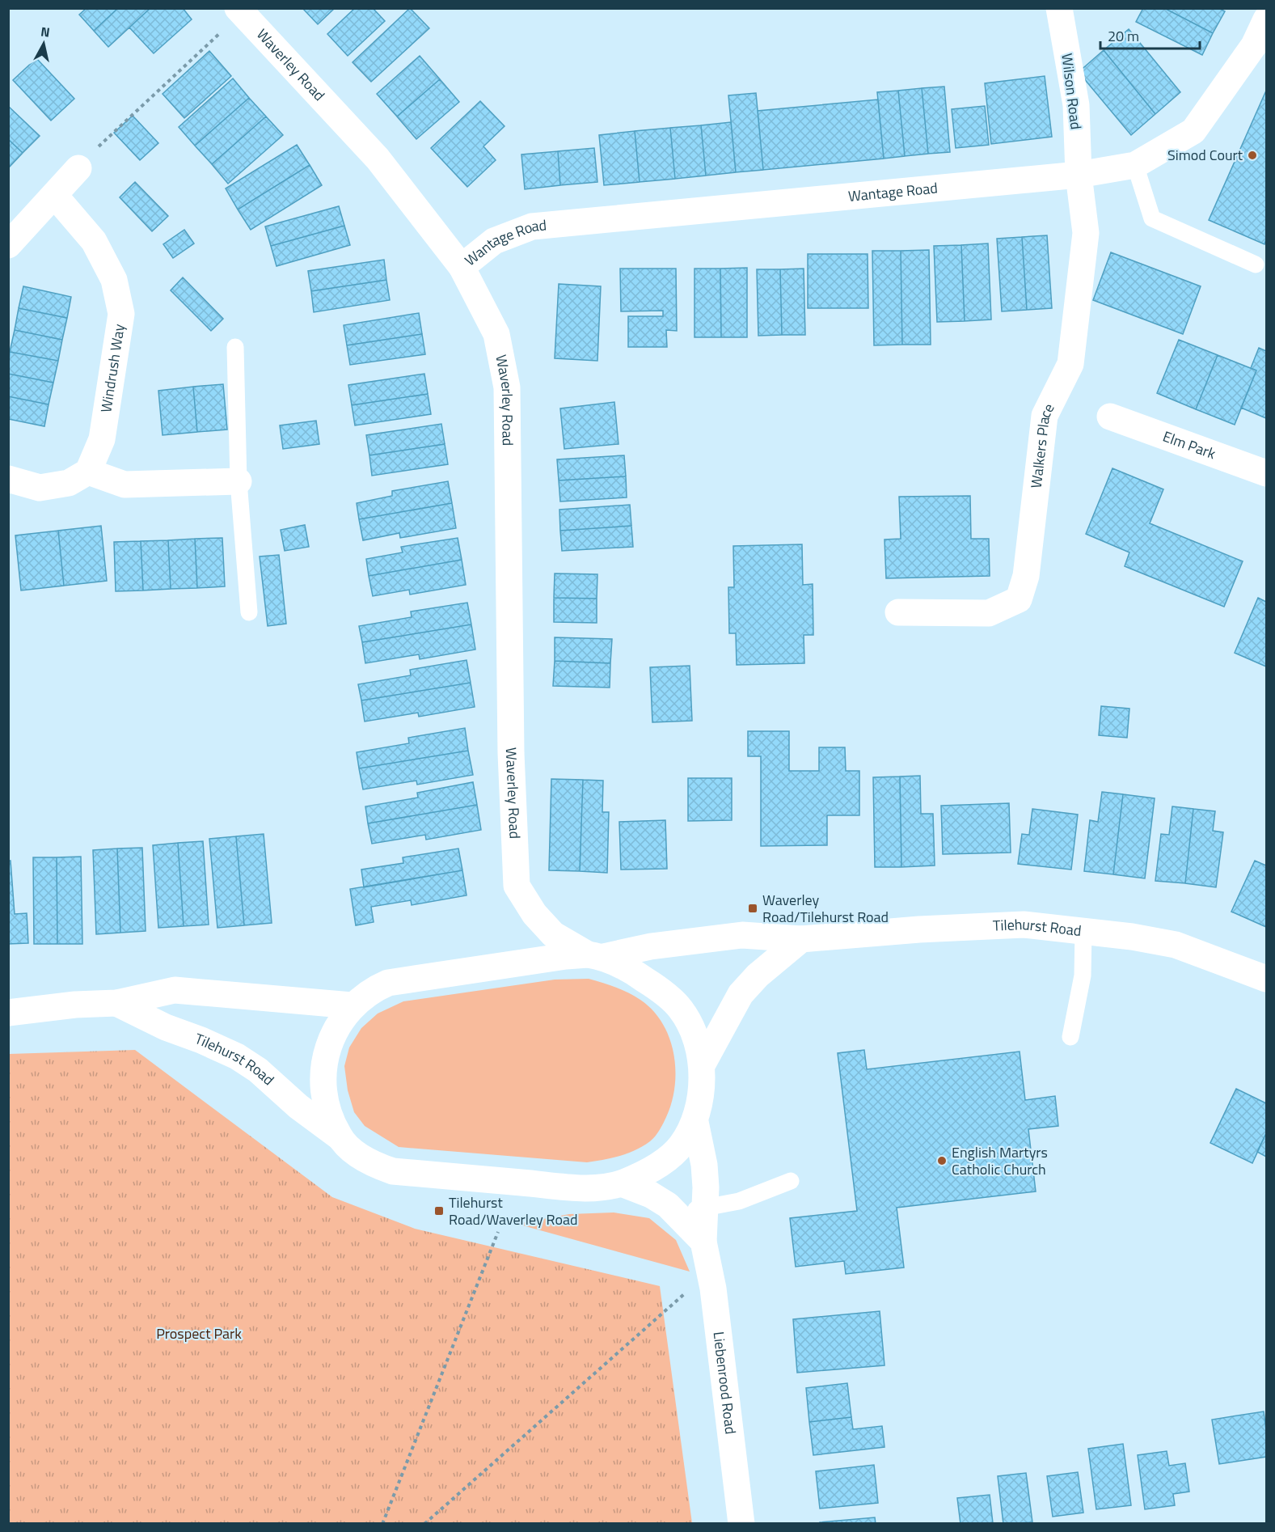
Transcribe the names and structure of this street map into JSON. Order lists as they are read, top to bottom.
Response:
{
  "streets": {
    "street": [
      "Waverley Road",
      "Wilson Road",
      "Wantage Road",
      "Windrush Way",
      "Elm Park",
      "Walkers Place",
      "Tilehurst Road",
      "Liebenrood Road"
    ]
  },
  "crossings": [
    ["Waverley Road", "Wantage Road"],
    ["Waverley Road", "Tilehurst Road"],
    ["Wilson Road", "Wantage Road"],
    ["Wilson Road", "Walkers Place"],
    ["Wantage Road", "Walkers Place"]
  ],
  "parks": ["Prospect Park"],
  "places": {
    "other": ["Simod Court", "English Martyrs Catholic Church"],
    "transit": ["Waverley Road/Tilehurst Road", "Tilehurst Road/Waverley Road"]
  },
  "scale_bar": "20 m",
  "north": "top"
}
